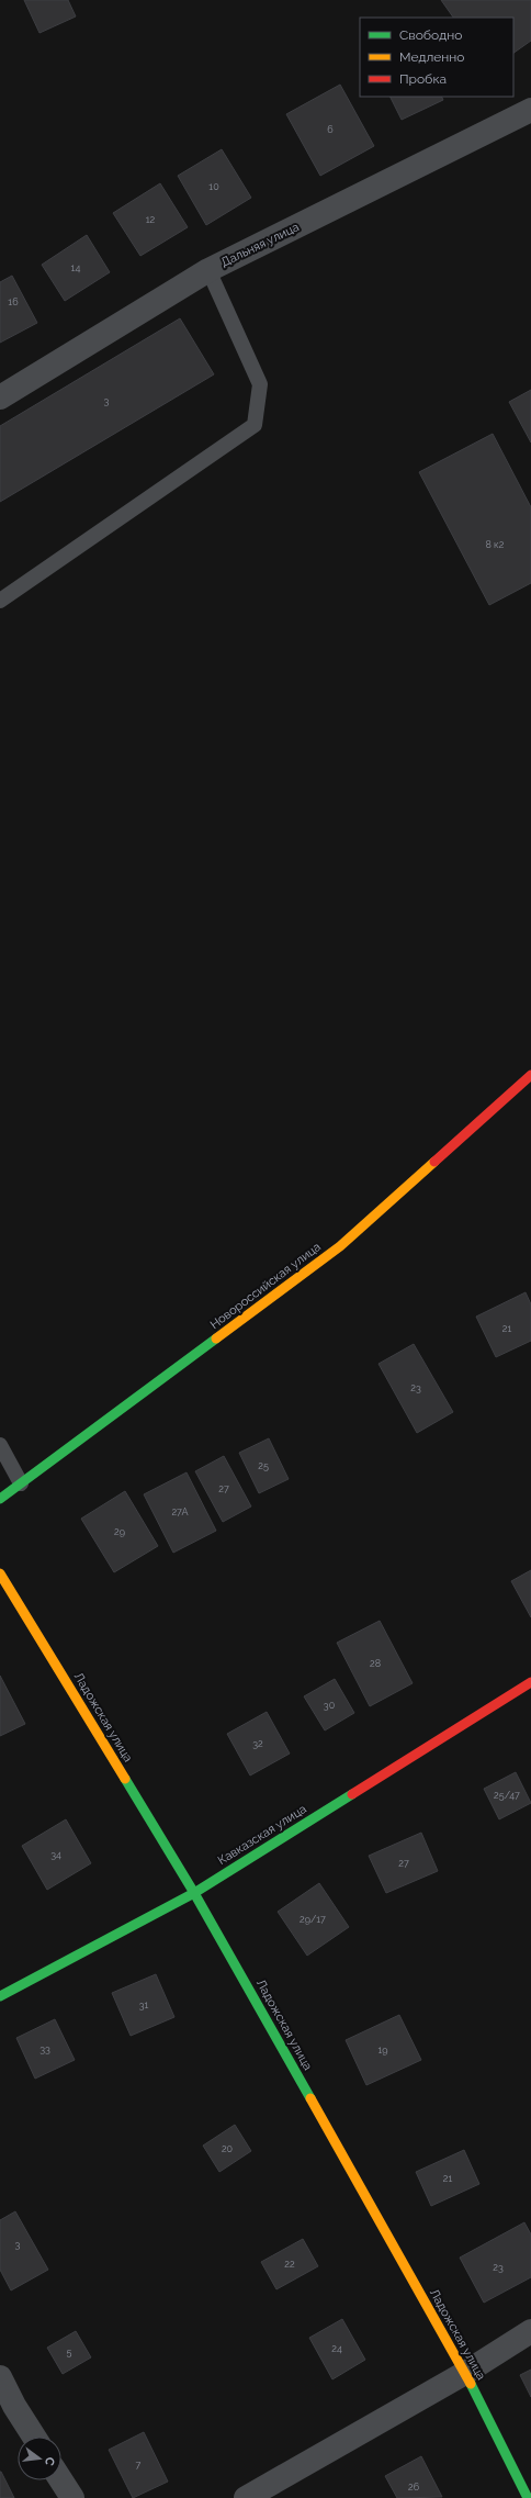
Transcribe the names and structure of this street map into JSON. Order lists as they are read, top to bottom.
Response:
{
  "streets": {
    "street": [
      "Дальняя улица",
      "Новороссийская улица",
      "Ладожская улица",
      "Кавказская улица"
    ]
  },
  "crossings": [
    ["Ладожская улица", "Кавказская улица"]
  ],
  "house_numbers": [
    "6",
    "10",
    "12",
    "14",
    "16",
    "3",
    "8 к2",
    "21",
    "23",
    "25",
    "27",
    "27А",
    "29",
    "28",
    "30",
    "32",
    "25/47",
    "34",
    "27",
    "29/17",
    "31",
    "33",
    "19",
    "20",
    "21",
    "3",
    "22",
    "23",
    "24",
    "5",
    "7",
    "26"
  ],
  "legend": ["Свободно", "Медленно", "Пробка"],
  "north": "right"
}
